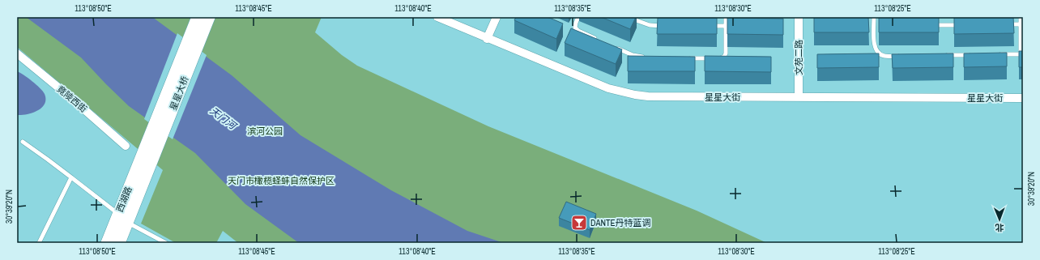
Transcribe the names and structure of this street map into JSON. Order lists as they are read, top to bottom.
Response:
{
  "streets": {
    "main road": ["星星大桥", "西湖路"],
    "street": ["文苑二路", "星星大街", "竟陵西街"]
  },
  "crossings": [
    ["文苑二路", "星星大街"],
    ["星星大桥", "西湖路"]
  ],
  "water": ["天门河"],
  "parks": ["滨河公园", "天门市橄榄蛏蚌自然保护区"],
  "places": {
    "bar": ["DANTE丹特蓝调"]
  },
  "north": "bottom",
  "coordinates": [
    "113°08'50\"E",
    "113°08'45\"E",
    "113°08'40\"E",
    "113°08'35\"E",
    "113°08'30\"E",
    "113°08'25\"E",
    "30°39'20\"N"
  ]
}
